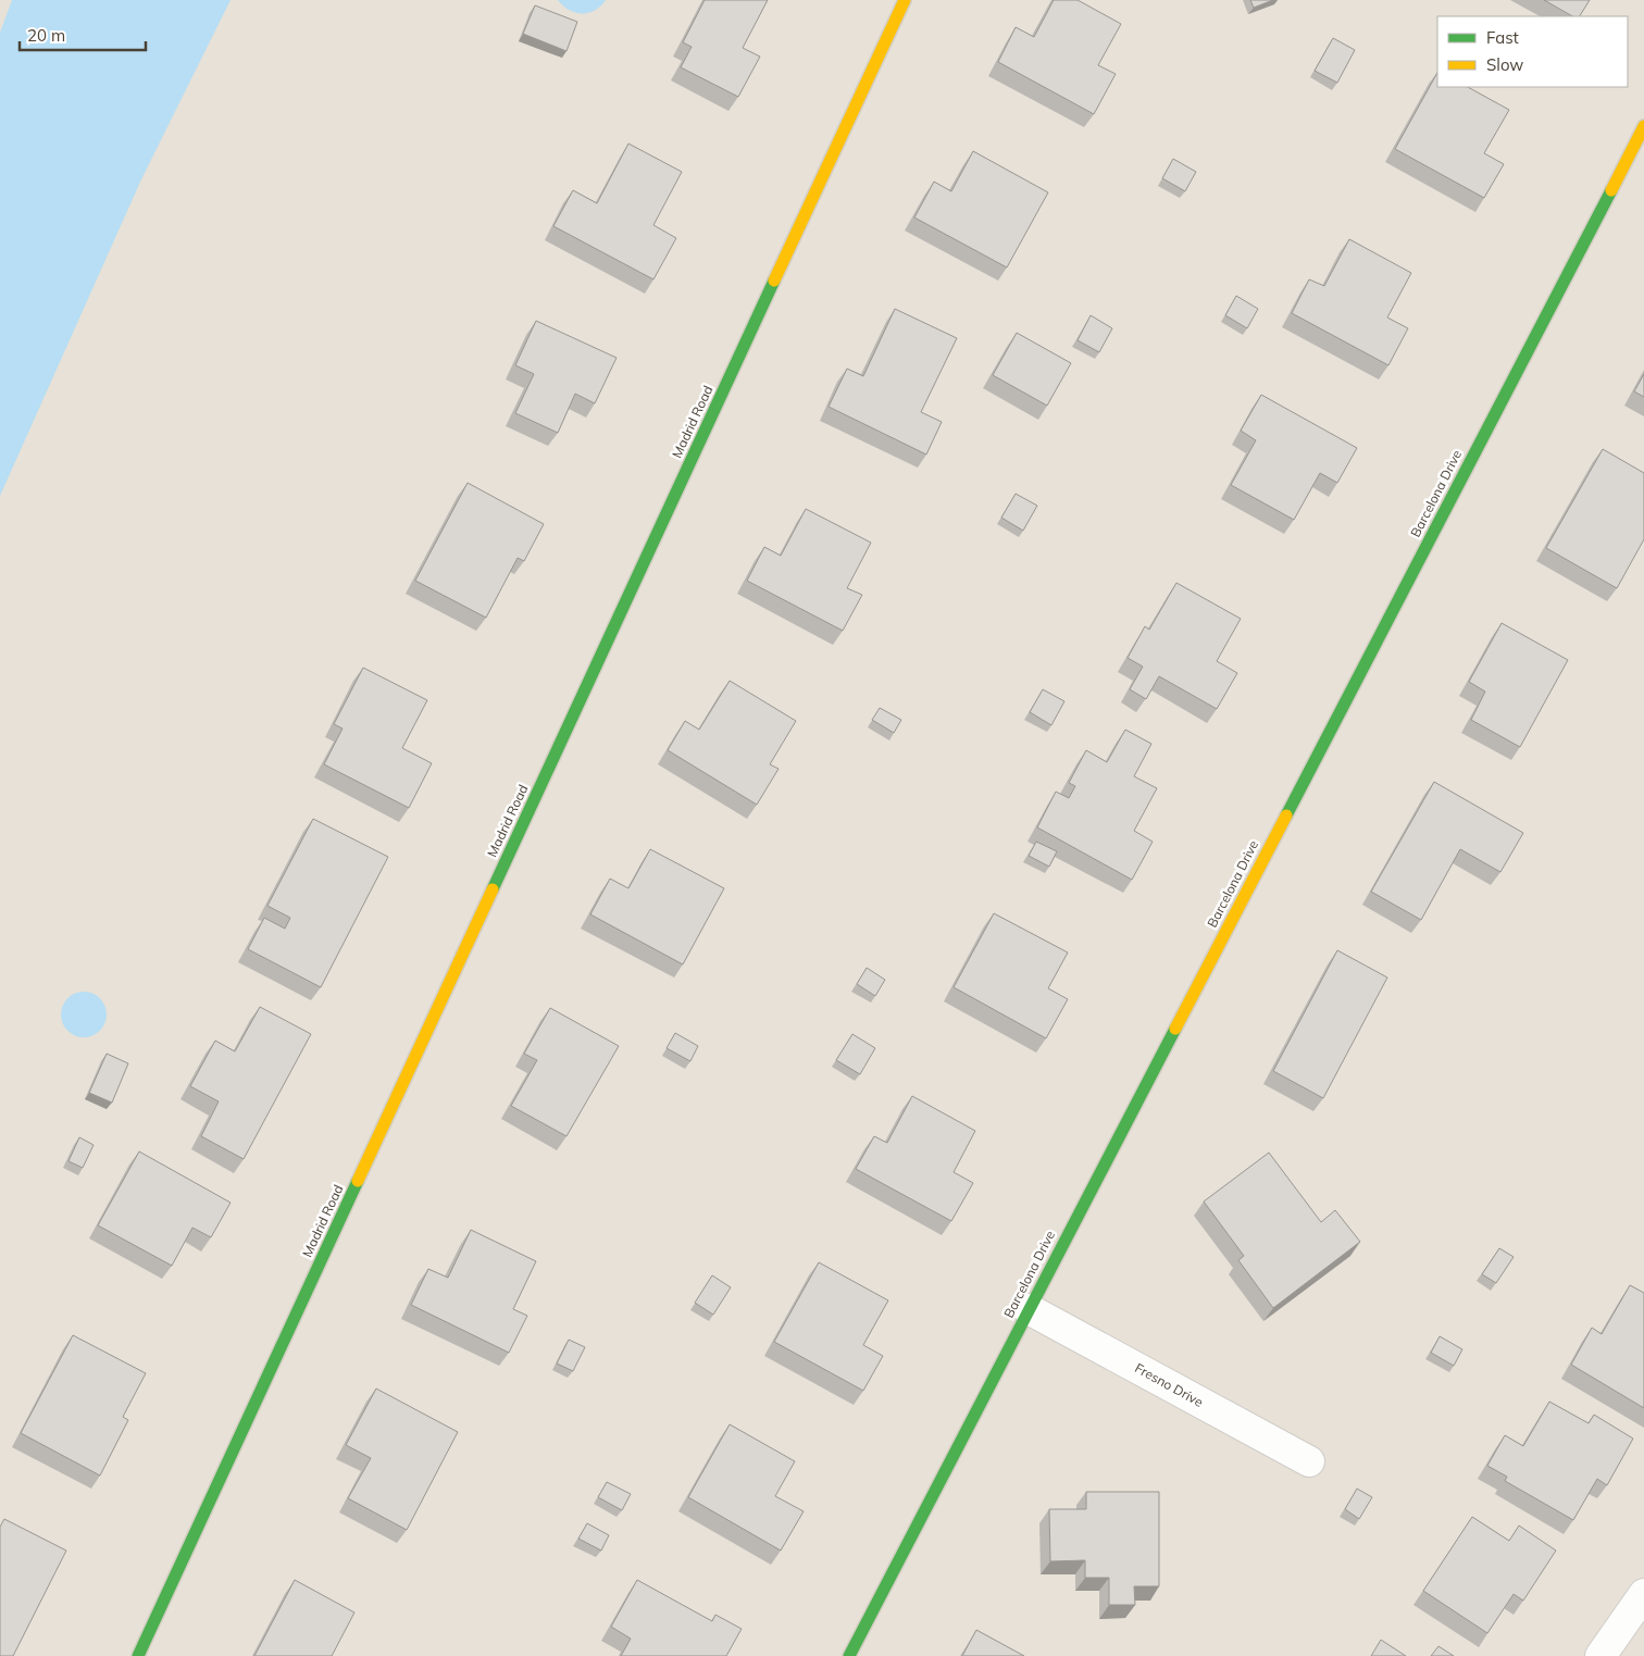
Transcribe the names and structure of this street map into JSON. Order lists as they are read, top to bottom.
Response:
{
  "streets": {
    "street": ["Madrid Road", "Barcelona Drive", "Fresno Drive"]
  },
  "crossings": [
    ["Barcelona Drive", "Fresno Drive"]
  ],
  "legend": ["Fast", "Slow"],
  "scale_bar": "20 m"
}
